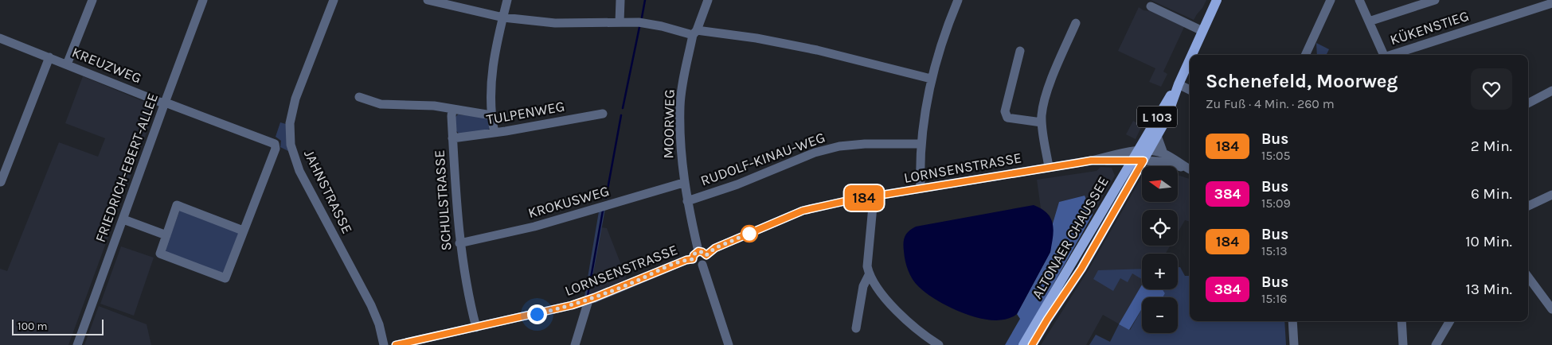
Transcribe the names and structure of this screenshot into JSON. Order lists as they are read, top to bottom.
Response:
{
  "streets": {
    "main road": ["L 103", "ALTONAER CHAUSSEE"],
    "street": [
      "KÜKENSTIEG",
      "KREUZWEG",
      "TULPENWEG",
      "MOORWEG",
      "RUDOLF-KINAU-WEG",
      "FRIEDRICH-EBERT-ALLEE",
      "LORNSENSTRASSE",
      "JAHNSTRASSE",
      "SCHULSTRASSE",
      "KROKUSWEG"
    ]
  },
  "crossings": [
    ["KREUZWEG", "FRIEDRICH-EBERT-ALLEE"],
    ["TULPENWEG", "SCHULSTRASSE"],
    ["MOORWEG", "RUDOLF-KINAU-WEG"],
    ["MOORWEG", "LORNSENSTRASSE"],
    ["MOORWEG", "KROKUSWEG"],
    ["LORNSENSTRASSE", "SCHULSTRASSE"],
    ["LORNSENSTRASSE", "ALTONAER CHAUSSEE"],
    ["SCHULSTRASSE", "KROKUSWEG"]
  ],
  "lines": ["bus line 184"],
  "scale_bar": "100 m",
  "north": "left",
  "page": {
    "on_map": "184",
    "heading": ["Schenefeld, Moorweg", "Zu Fuß · 4 Min. · 260 m"],
    "list": [
      {
        "mark": "184",
        "name": "Bus",
        "note": "15:05",
        "value": "2 Min."
      },
      {
        "mark": "384",
        "name": "Bus",
        "note": "15:09",
        "value": "6 Min."
      },
      {
        "mark": "184",
        "name": "Bus",
        "note": "15:13",
        "value": "10 Min."
      },
      {
        "mark": "384",
        "name": "Bus",
        "note": "15:16",
        "value": "13 Min."
      }
    ],
    "map_buttons": ["+", "−"],
    "scale": "100 m"
  }
}
